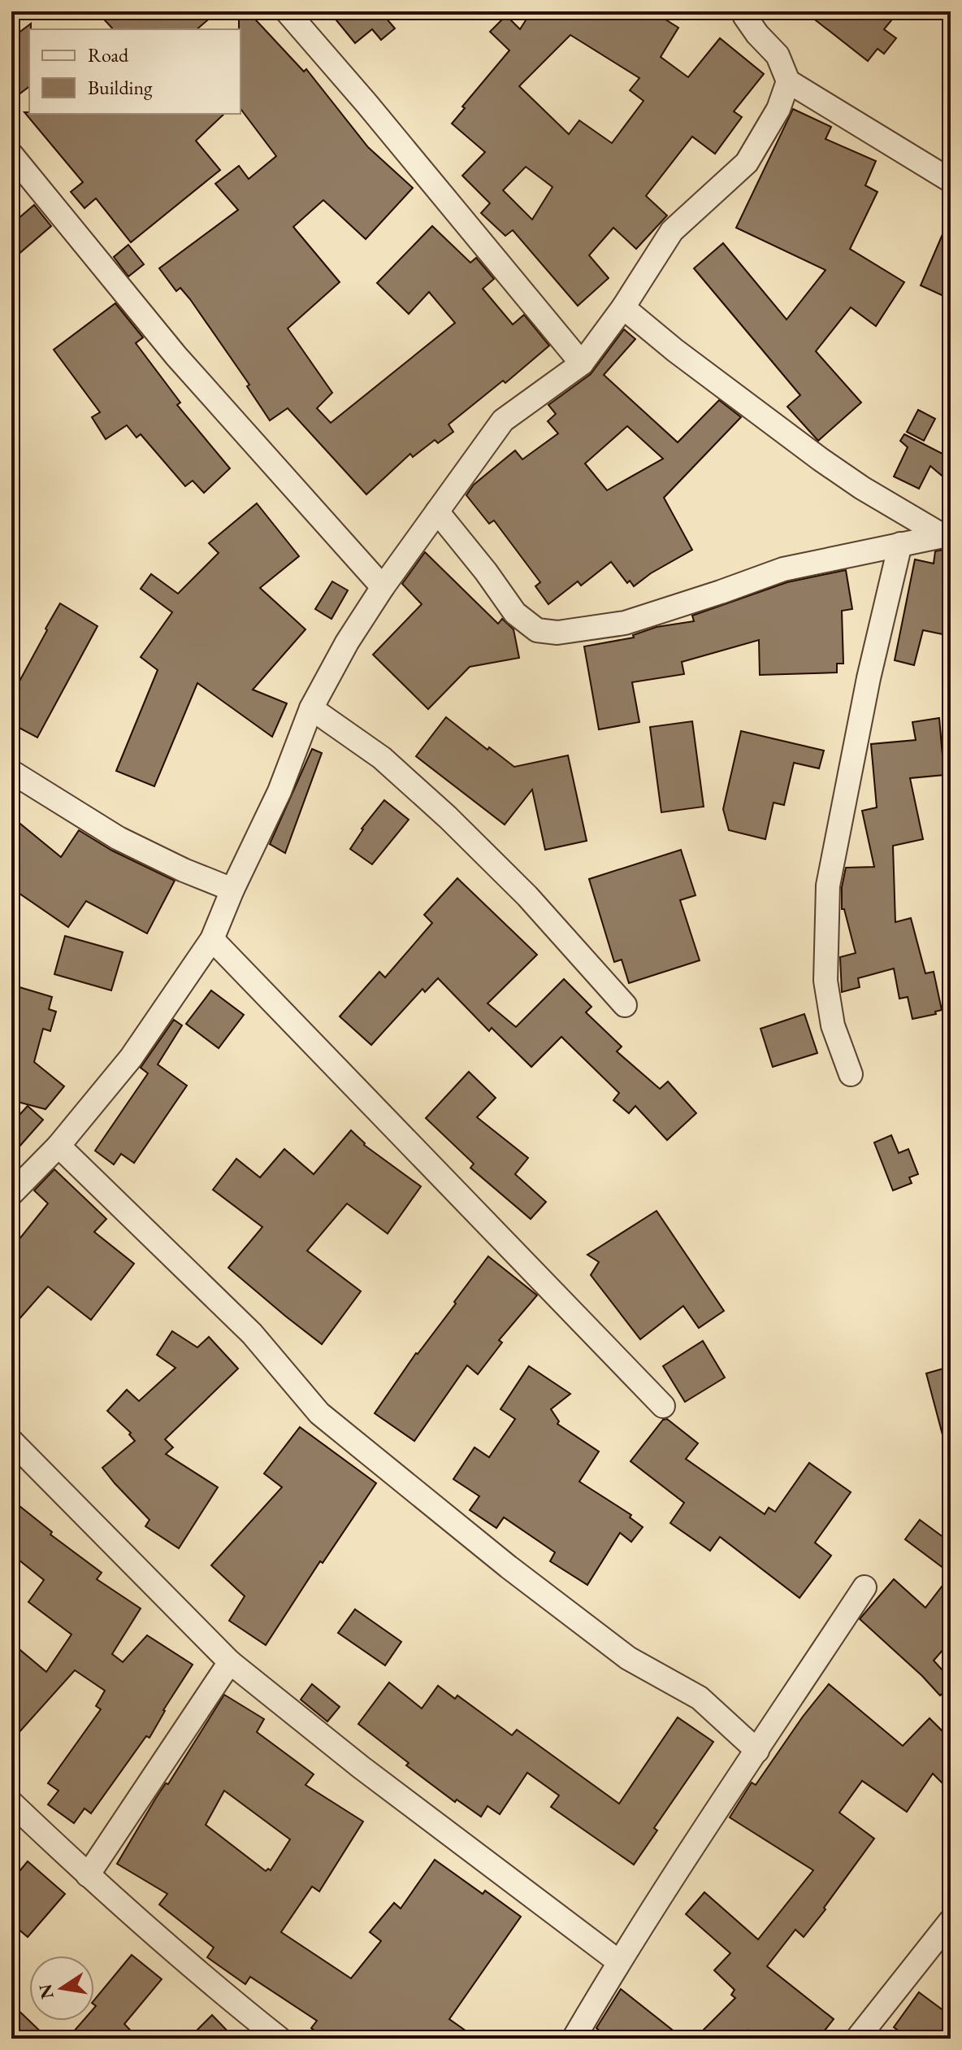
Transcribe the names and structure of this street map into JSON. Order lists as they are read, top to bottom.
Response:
{
  "legend": ["Road", "Building"],
  "north": "left"
}
